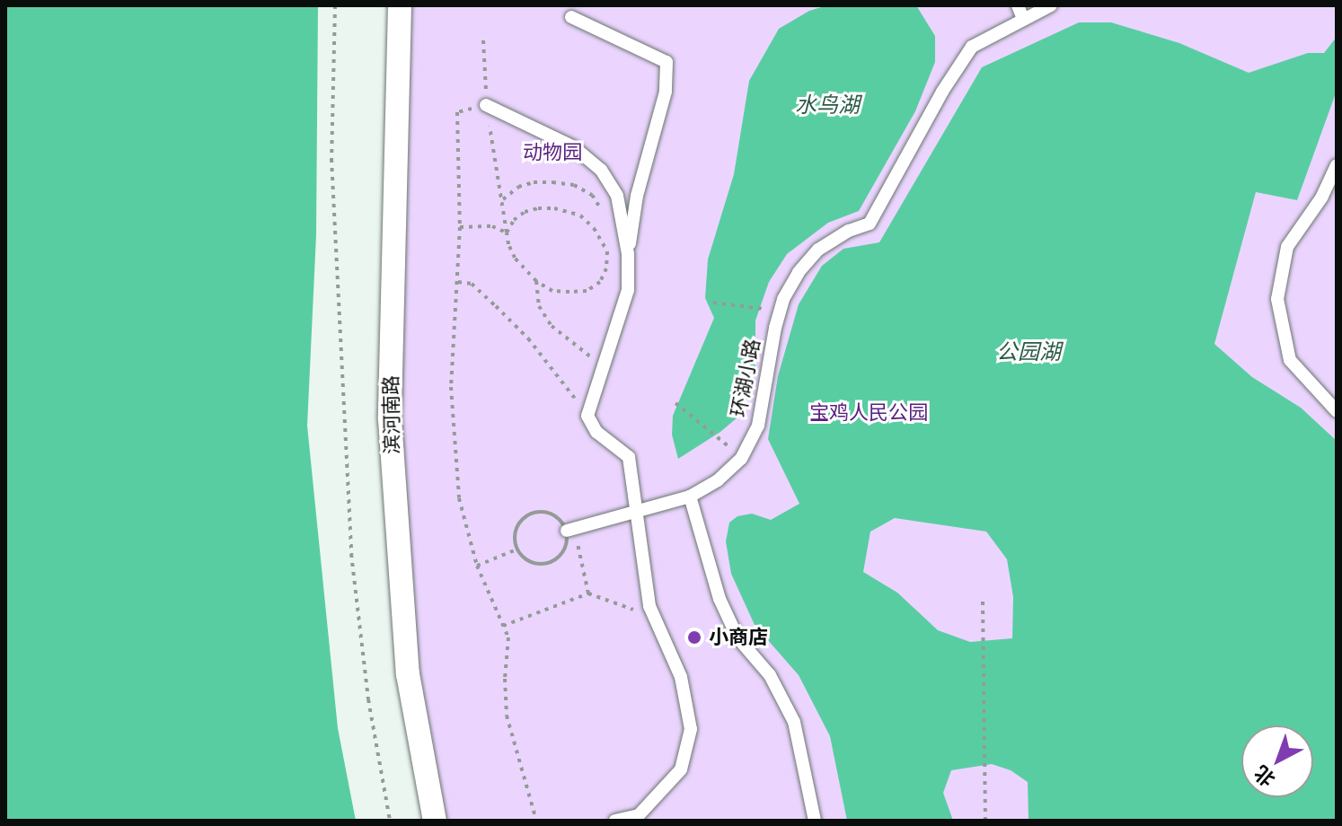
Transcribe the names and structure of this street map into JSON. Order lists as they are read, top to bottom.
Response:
{
  "streets": {
    "street": ["滨河南路"],
    "lane": ["环湖小路"]
  },
  "water": ["水鸟湖", "公园湖"],
  "parks": ["动物园", "宝鸡人民公园"],
  "places": ["小商店"],
  "north": "bottom left"
}
